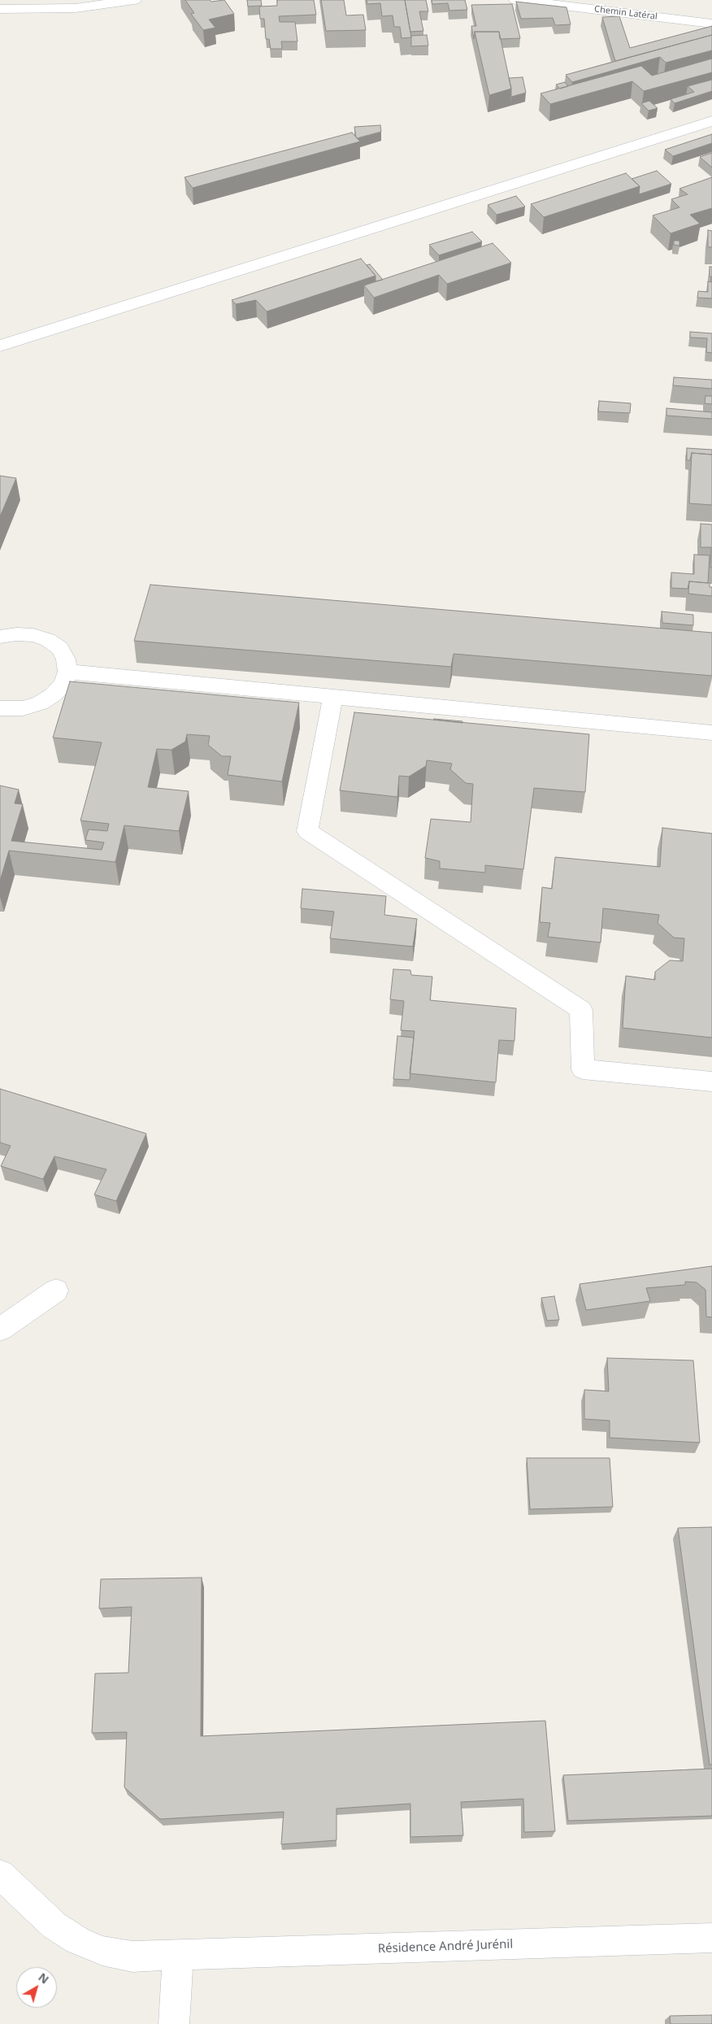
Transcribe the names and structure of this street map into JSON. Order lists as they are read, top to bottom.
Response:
{
  "streets": {
    "street": ["Chemin Latéral", "Résidence André Jurénil"]
  },
  "north": "top right"
}
